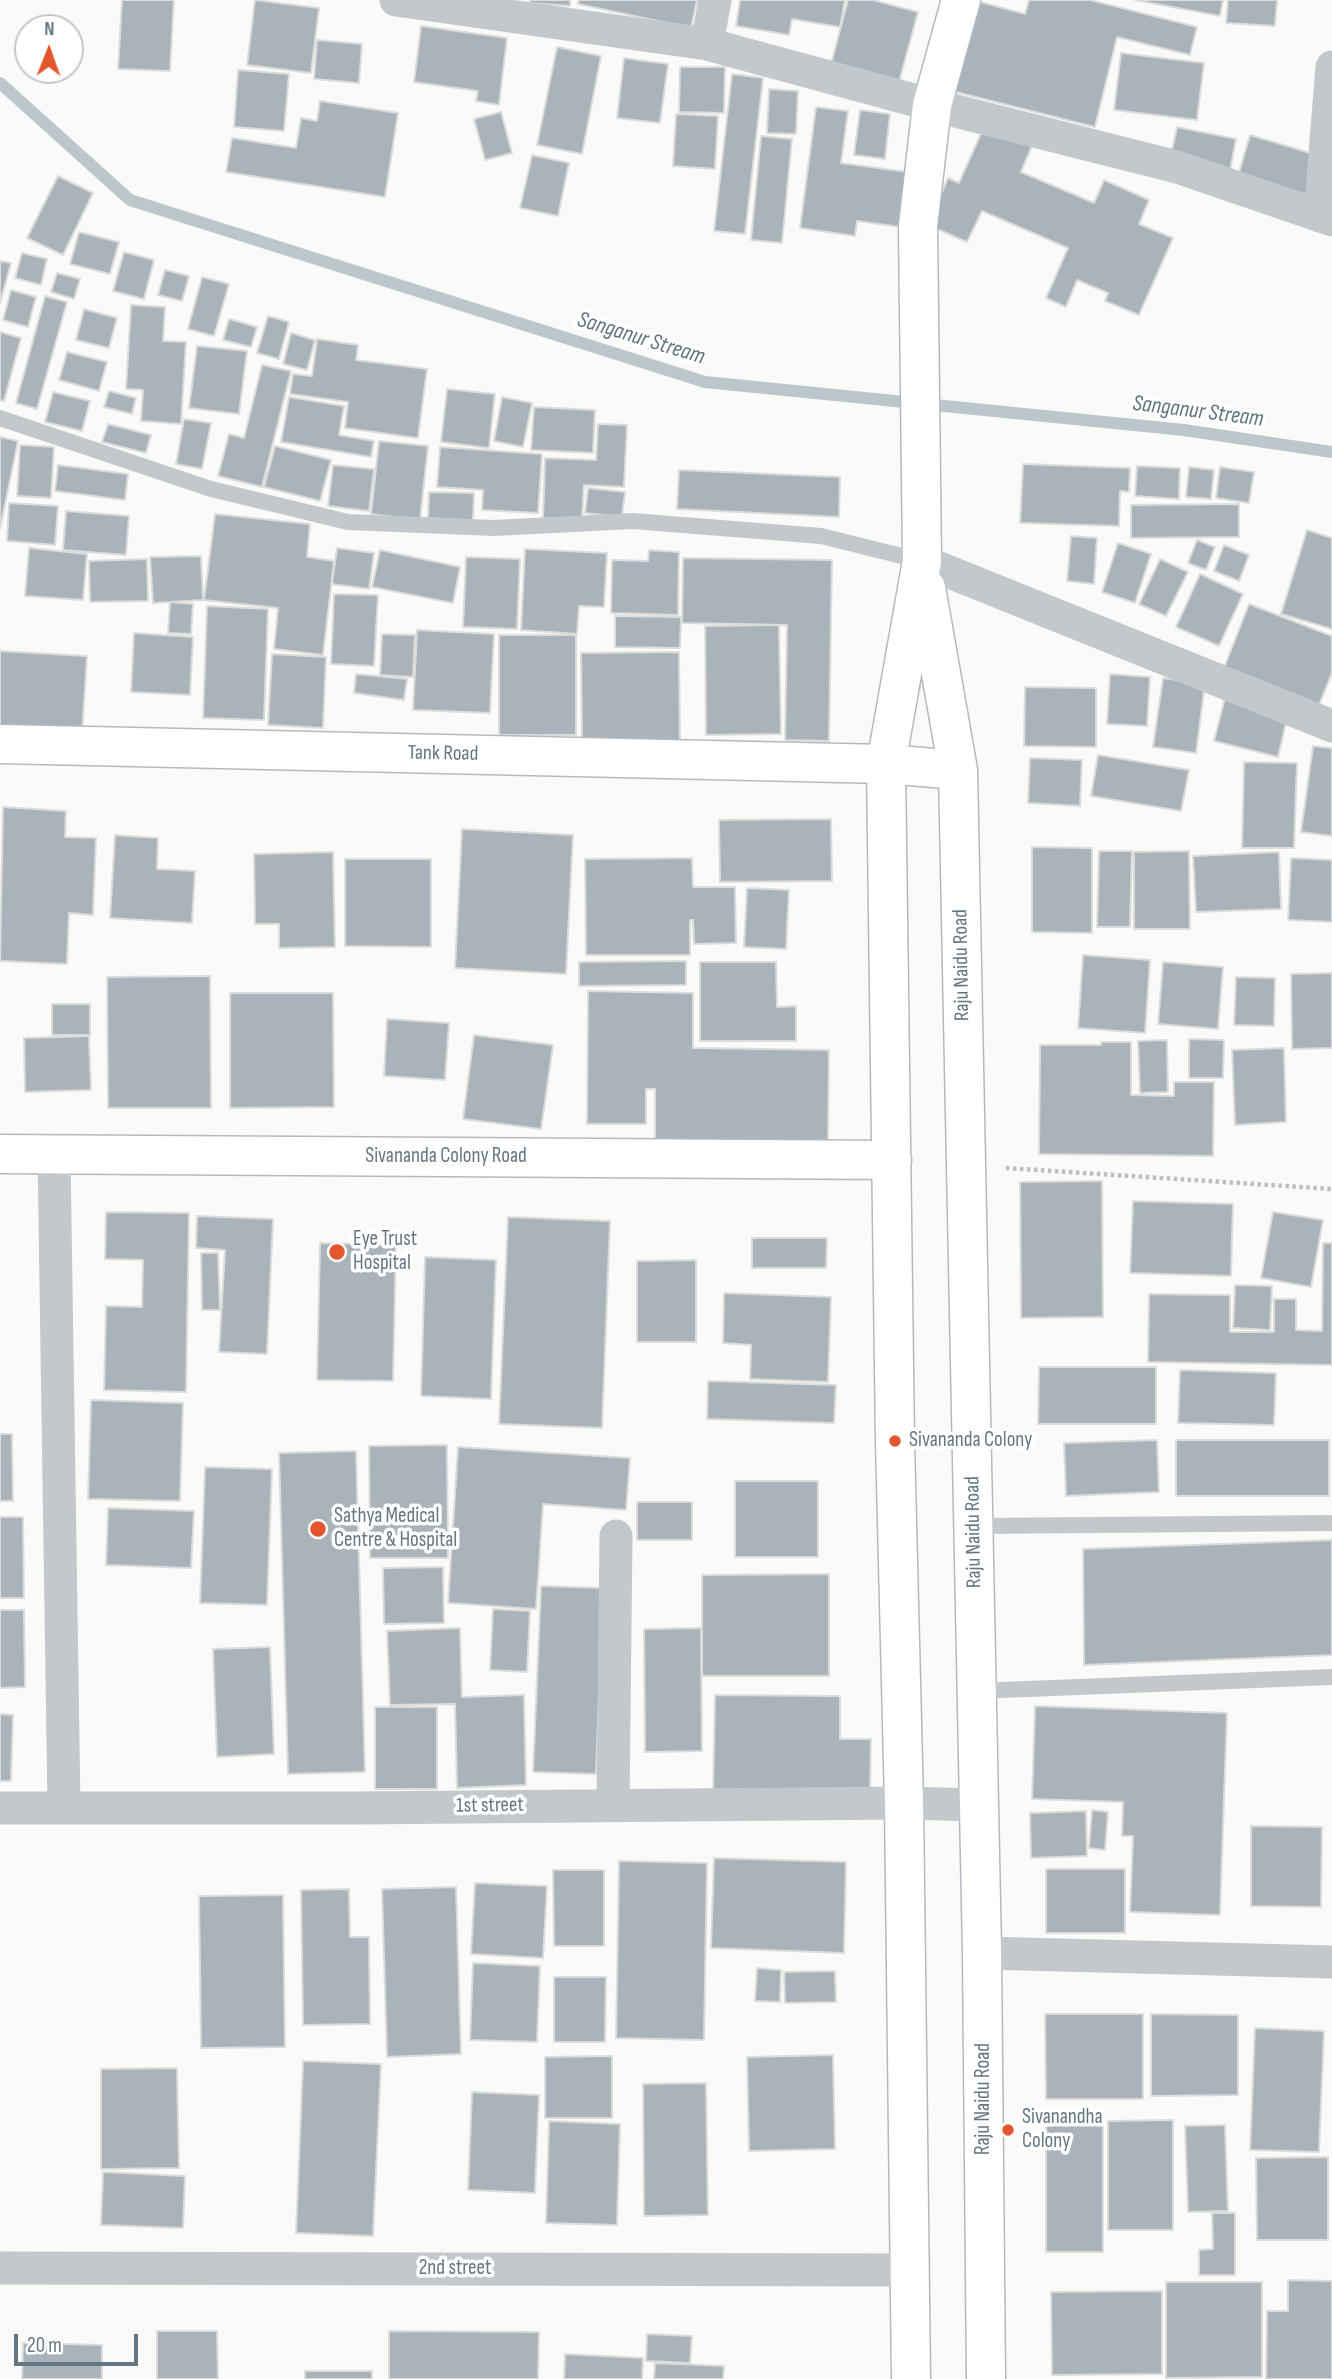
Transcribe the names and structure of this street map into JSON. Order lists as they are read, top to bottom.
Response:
{
  "streets": {
    "main road": ["Tank Road", "Raju Naidu Road", "Sivananda Colony Road"],
    "street": ["1st street", "2nd street"]
  },
  "crossings": [
    ["Tank Road", "Raju Naidu Road"],
    ["Raju Naidu Road", "1st street"]
  ],
  "water": ["Sanganur Stream"],
  "places": [
    "Eye Trust Hospital",
    "Sivananda Colony",
    "Sathya Medical Centre & Hospital",
    "Sivanandha Colony"
  ],
  "scale_bar": "20 m",
  "north": "top"
}
